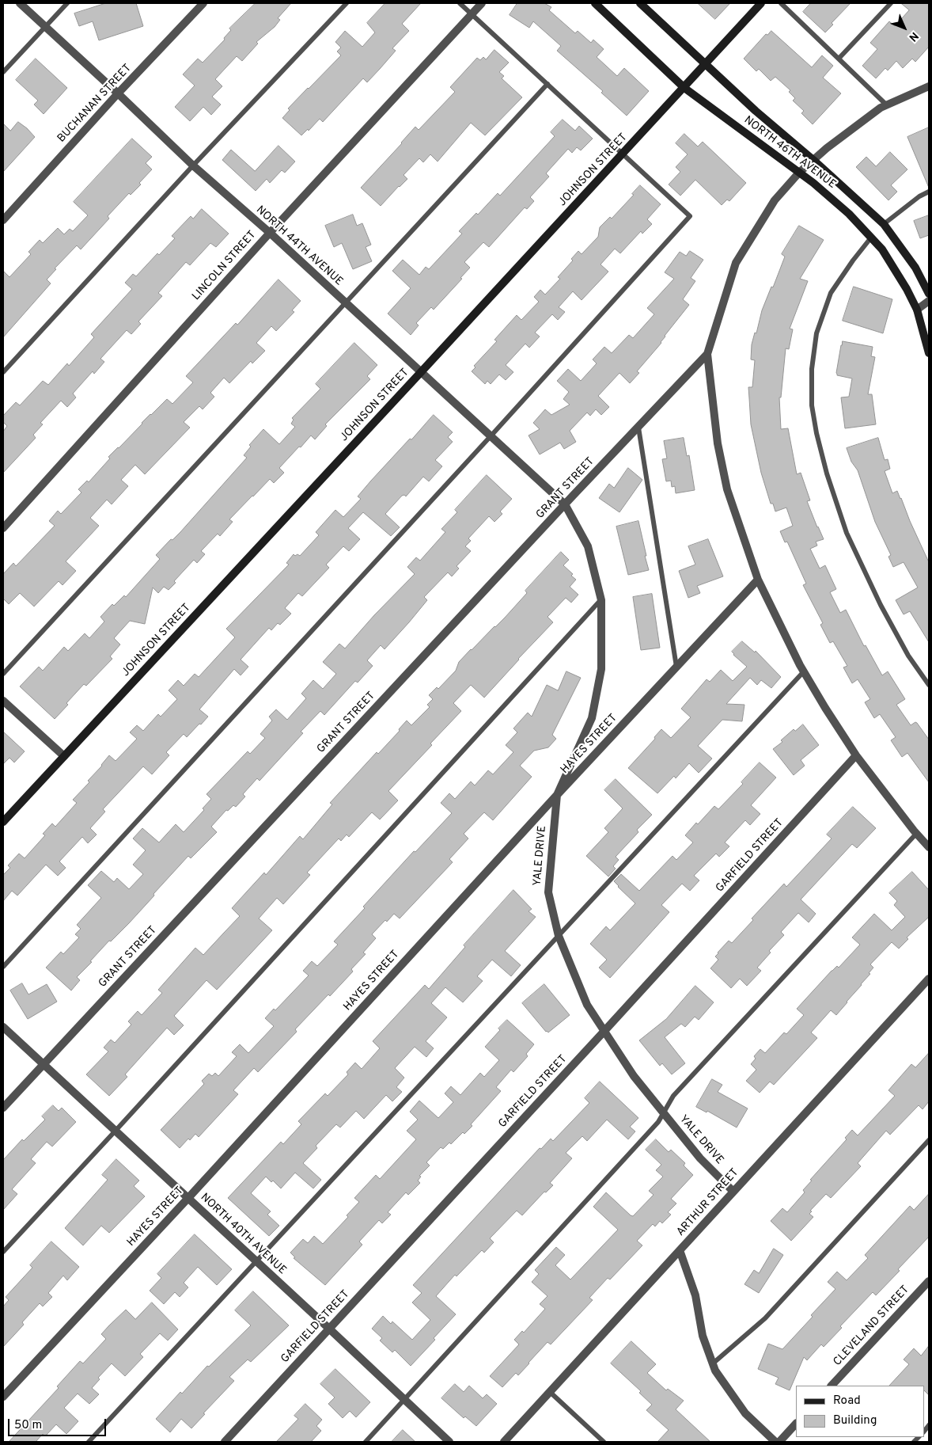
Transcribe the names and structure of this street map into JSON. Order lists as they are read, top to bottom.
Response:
{
  "streets": {
    "street": [
      "BUCHANAN STREET",
      "NORTH 46TH AVENUE",
      "JOHNSON STREET",
      "NORTH 44TH AVENUE",
      "LINCOLN STREET",
      "GRANT STREET",
      "HAYES STREET",
      "YALE DRIVE",
      "GARFIELD STREET",
      "ARTHUR STREET",
      "NORTH 40TH AVENUE",
      "CLEVELAND STREET"
    ]
  },
  "crossings": [
    ["BUCHANAN STREET", "NORTH 44TH AVENUE"],
    ["NORTH 46TH AVENUE", "JOHNSON STREET"],
    ["JOHNSON STREET", "NORTH 44TH AVENUE"],
    ["NORTH 44TH AVENUE", "LINCOLN STREET"],
    ["NORTH 44TH AVENUE", "GRANT STREET"],
    ["NORTH 44TH AVENUE", "YALE DRIVE"],
    ["GRANT STREET", "YALE DRIVE"],
    ["GRANT STREET", "NORTH 40TH AVENUE"],
    ["HAYES STREET", "YALE DRIVE"],
    ["HAYES STREET", "NORTH 40TH AVENUE"],
    ["YALE DRIVE", "GARFIELD STREET"],
    ["YALE DRIVE", "ARTHUR STREET"],
    ["GARFIELD STREET", "NORTH 40TH AVENUE"]
  ],
  "legend": ["Road", "Building"],
  "scale_bar": "50 m",
  "north": "bottom right"
}
